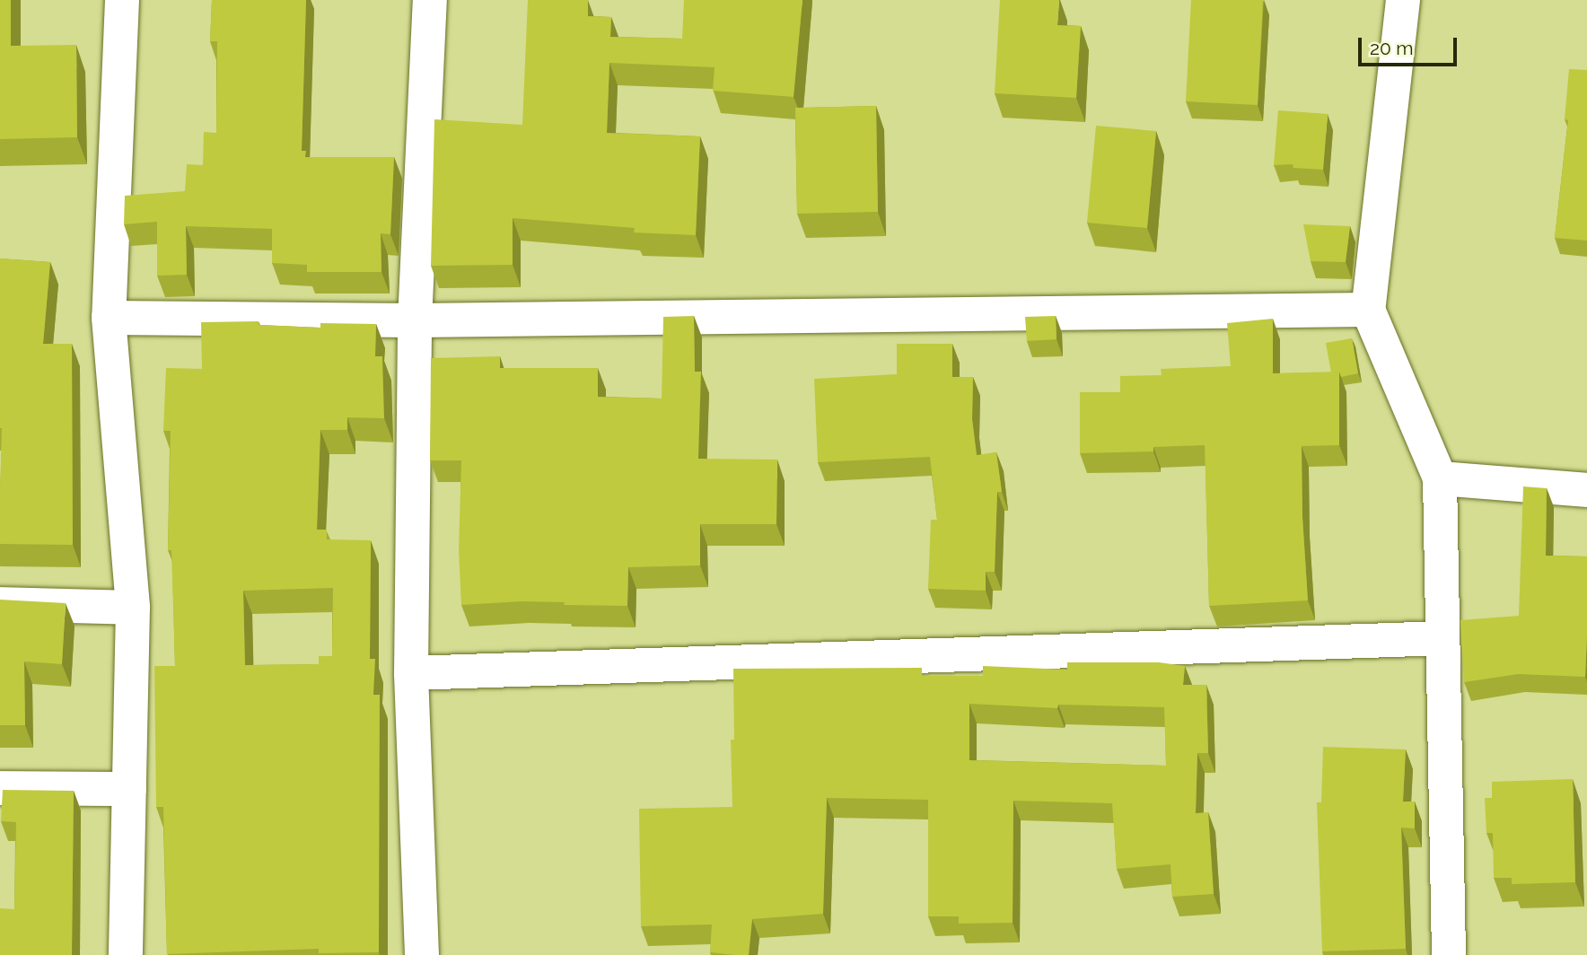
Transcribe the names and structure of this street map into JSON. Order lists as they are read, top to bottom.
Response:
{
  "scale_bar": "20 m"
}
